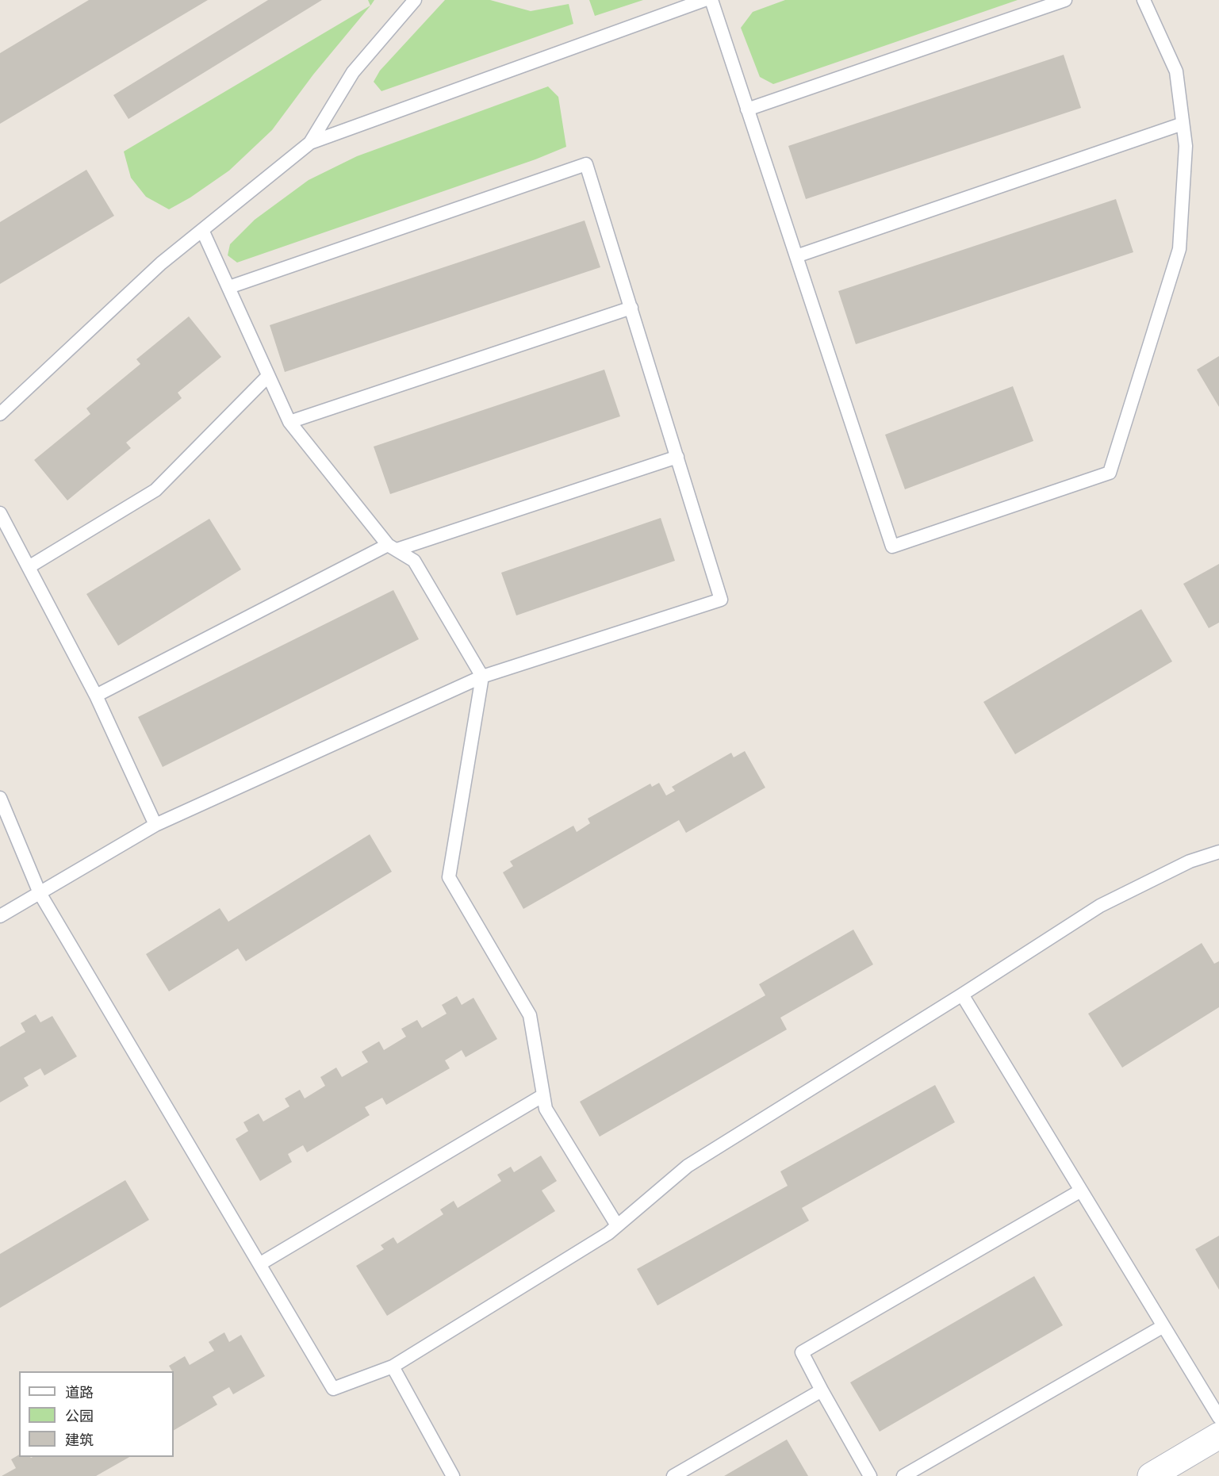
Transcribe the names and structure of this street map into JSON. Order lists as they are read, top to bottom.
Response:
{
  "legend": ["道路", "公园", "建筑"]
}
